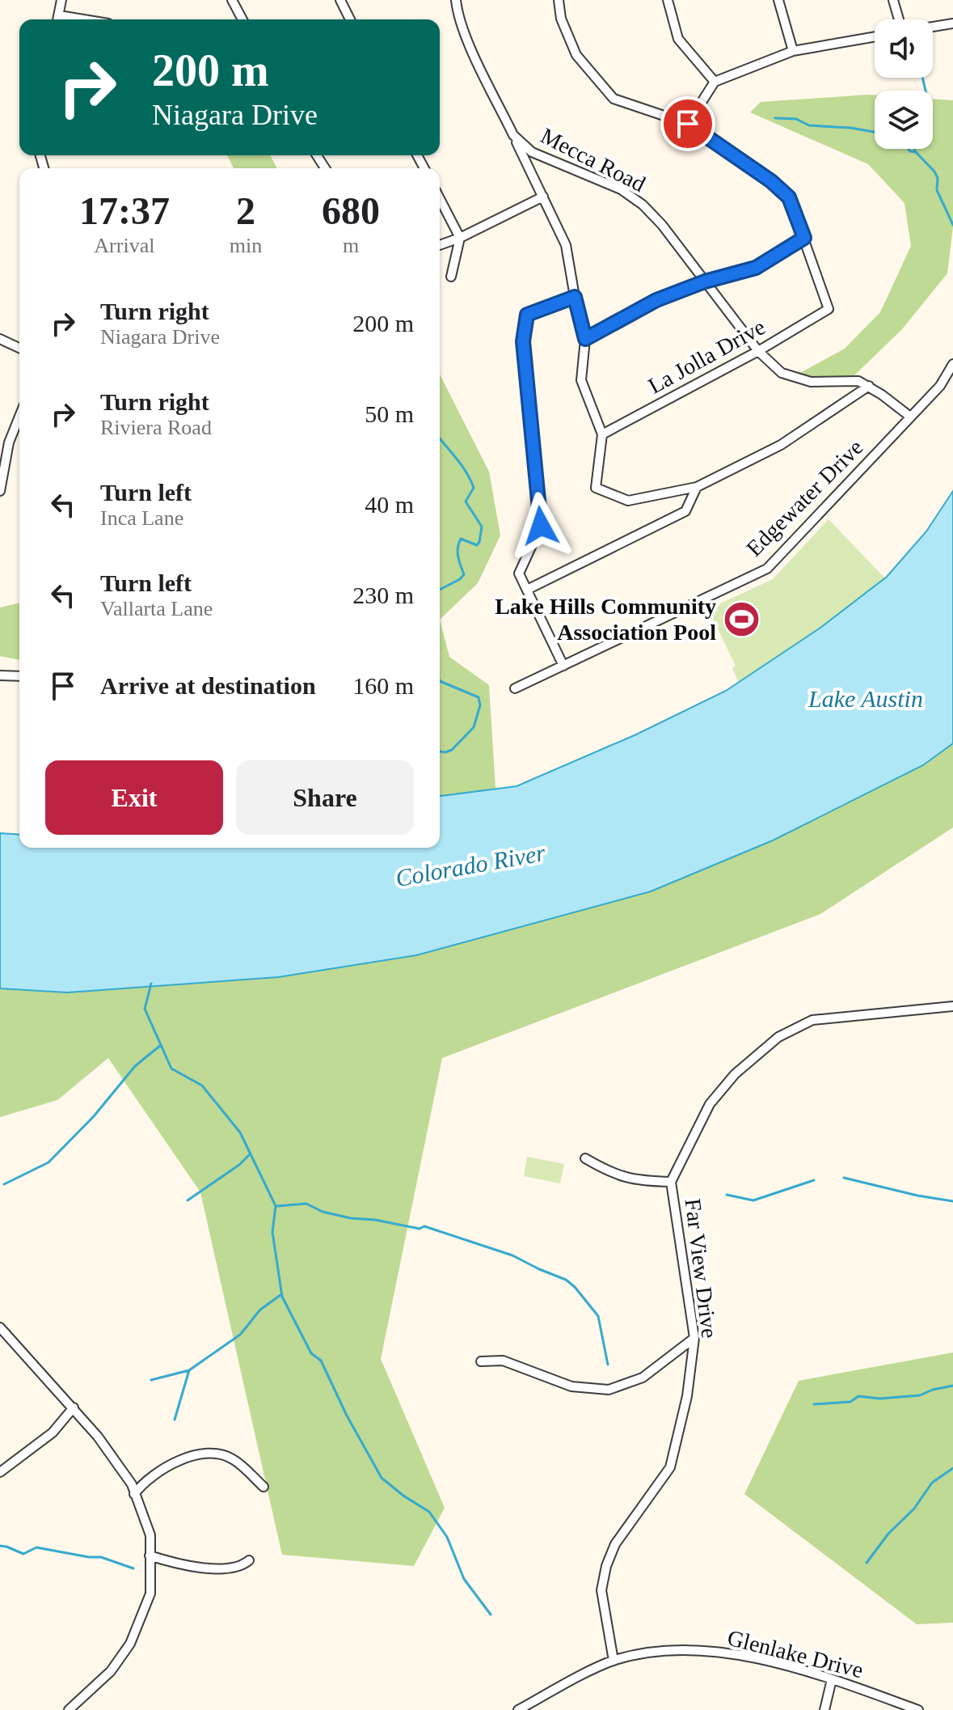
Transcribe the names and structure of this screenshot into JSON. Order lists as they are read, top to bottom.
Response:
{
  "streets": {
    "street": [
      "Mecca Road",
      "La Jolla Drive",
      "Edgewater Drive",
      "Far View Drive",
      "Glenlake Drive"
    ]
  },
  "crossings": [
    ["Mecca Road", "La Jolla Drive"],
    ["Mecca Road", "Edgewater Drive"],
    ["Far View Drive", "Glenlake Drive"]
  ],
  "water": ["Lake Austin", "Colorado River"],
  "places": {
    "sports": ["Lake Hills Community Association Pool"]
  },
  "page": {
    "turn": ["200 m", "Niagara Drive"],
    "eta": [
      "17:37",
      "Arrival",
      "2",
      "min",
      "680",
      "m"
    ],
    "list": [
      {
        "name": "Turn right",
        "note": "Niagara Drive",
        "value": "200 m"
      },
      {
        "name": "Turn right",
        "note": "Riviera Road",
        "value": "50 m"
      },
      {
        "name": "Turn left",
        "note": "Inca Lane",
        "value": "40 m"
      },
      {
        "name": "Turn left",
        "note": "Vallarta Lane",
        "value": "230 m"
      },
      {
        "name": "Arrive at destination",
        "value": "160 m"
      }
    ],
    "buttons": ["Exit", "Share"]
  }
}
